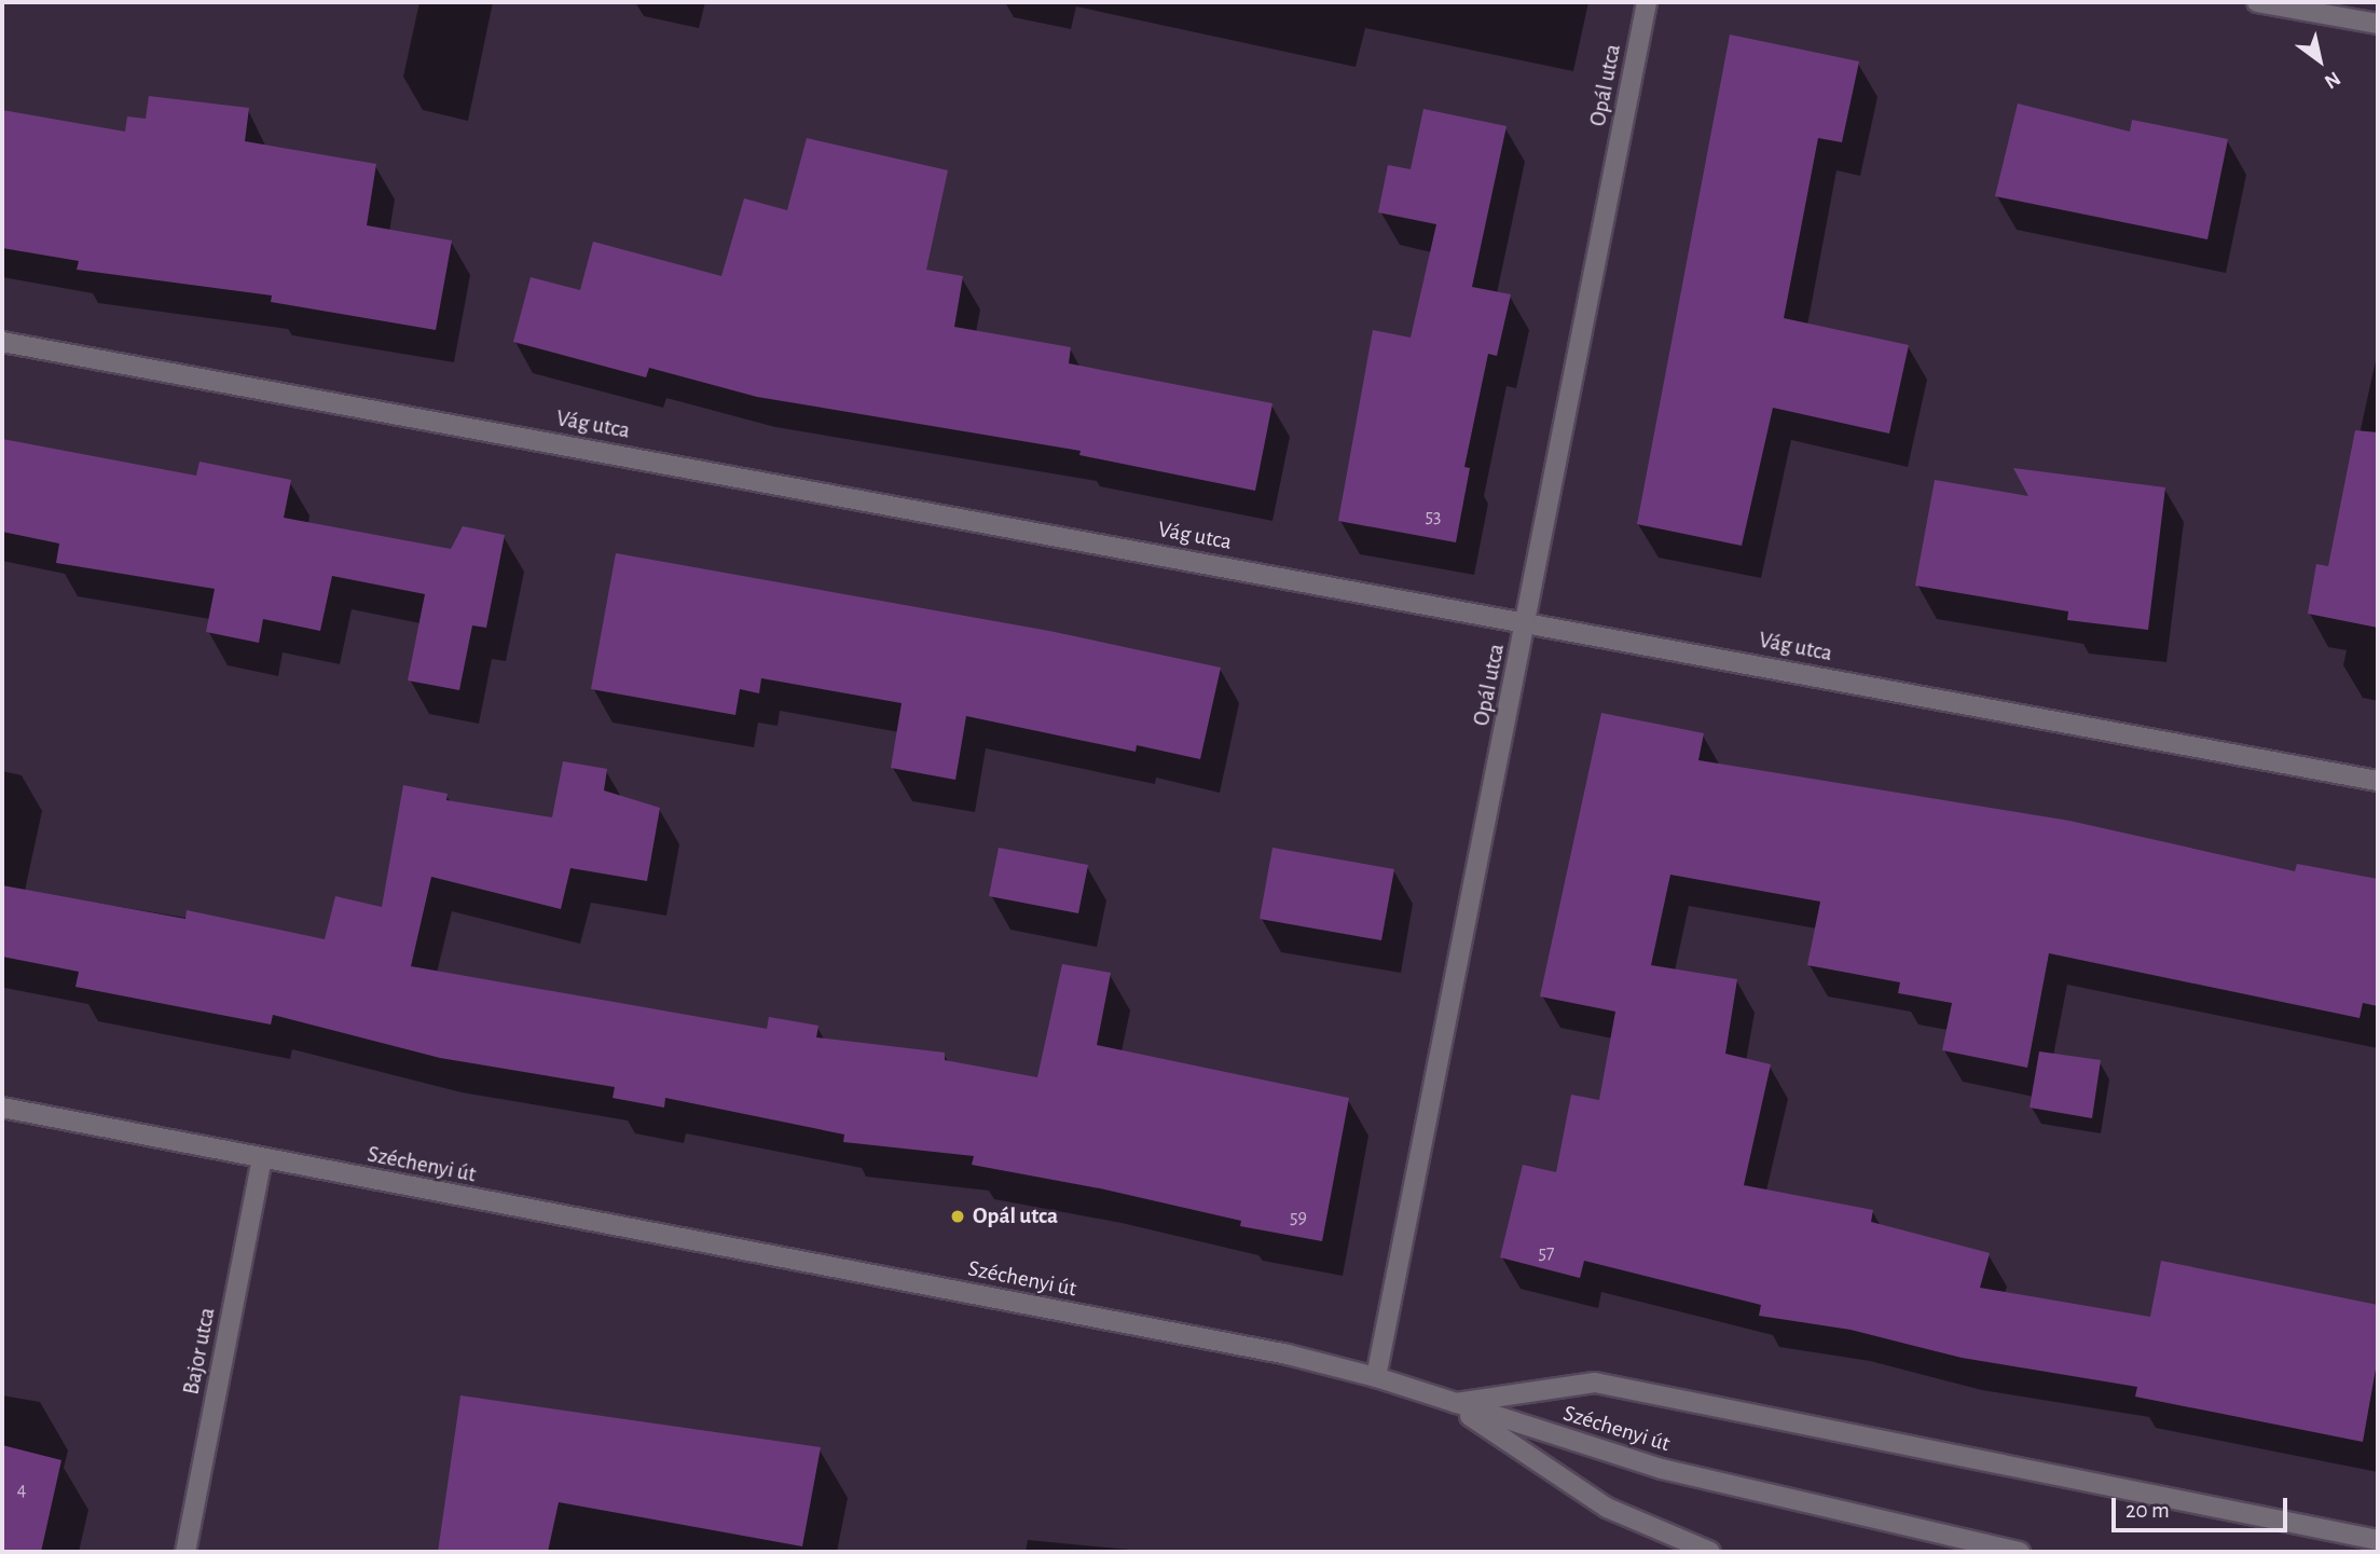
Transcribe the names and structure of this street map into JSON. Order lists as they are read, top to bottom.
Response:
{
  "streets": {
    "street": [
      "Opál utca",
      "Vág utca",
      "Széchenyi út",
      "Bajor utca"
    ]
  },
  "crossings": [
    ["Opál utca", "Vág utca"],
    ["Opál utca", "Széchenyi út"],
    ["Széchenyi út", "Bajor utca"]
  ],
  "places": ["Opál utca"],
  "house_numbers": [
    "53",
    "59",
    "57",
    "4"
  ],
  "scale_bar": "20 m",
  "north": "bottom right"
}
